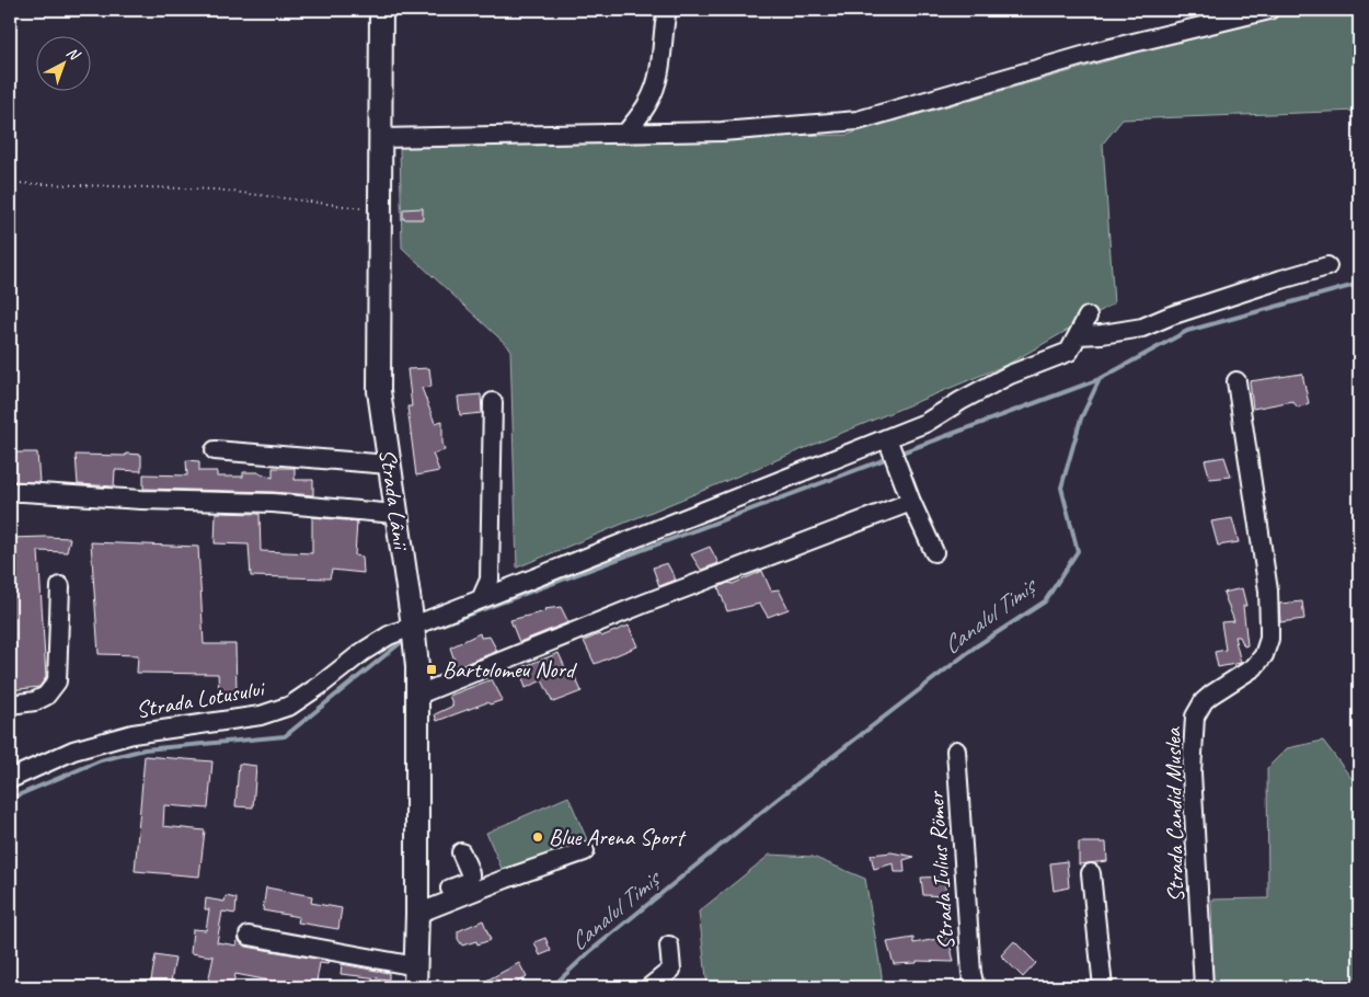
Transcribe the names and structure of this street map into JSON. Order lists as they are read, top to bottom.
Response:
{
  "streets": {
    "main road": ["Strada Lânii"],
    "street": ["Strada Lotusului", "Strada Candid Muslea", "Strada Iulius Römer"]
  },
  "crossings": [
    ["Strada Lânii", "Strada Lotusului"]
  ],
  "water": ["Canalul Timiș"],
  "places": {
    "transit": ["Bartolomeu Nord"],
    "other": ["Blue Arena Sport"]
  },
  "north": "top right"
}
